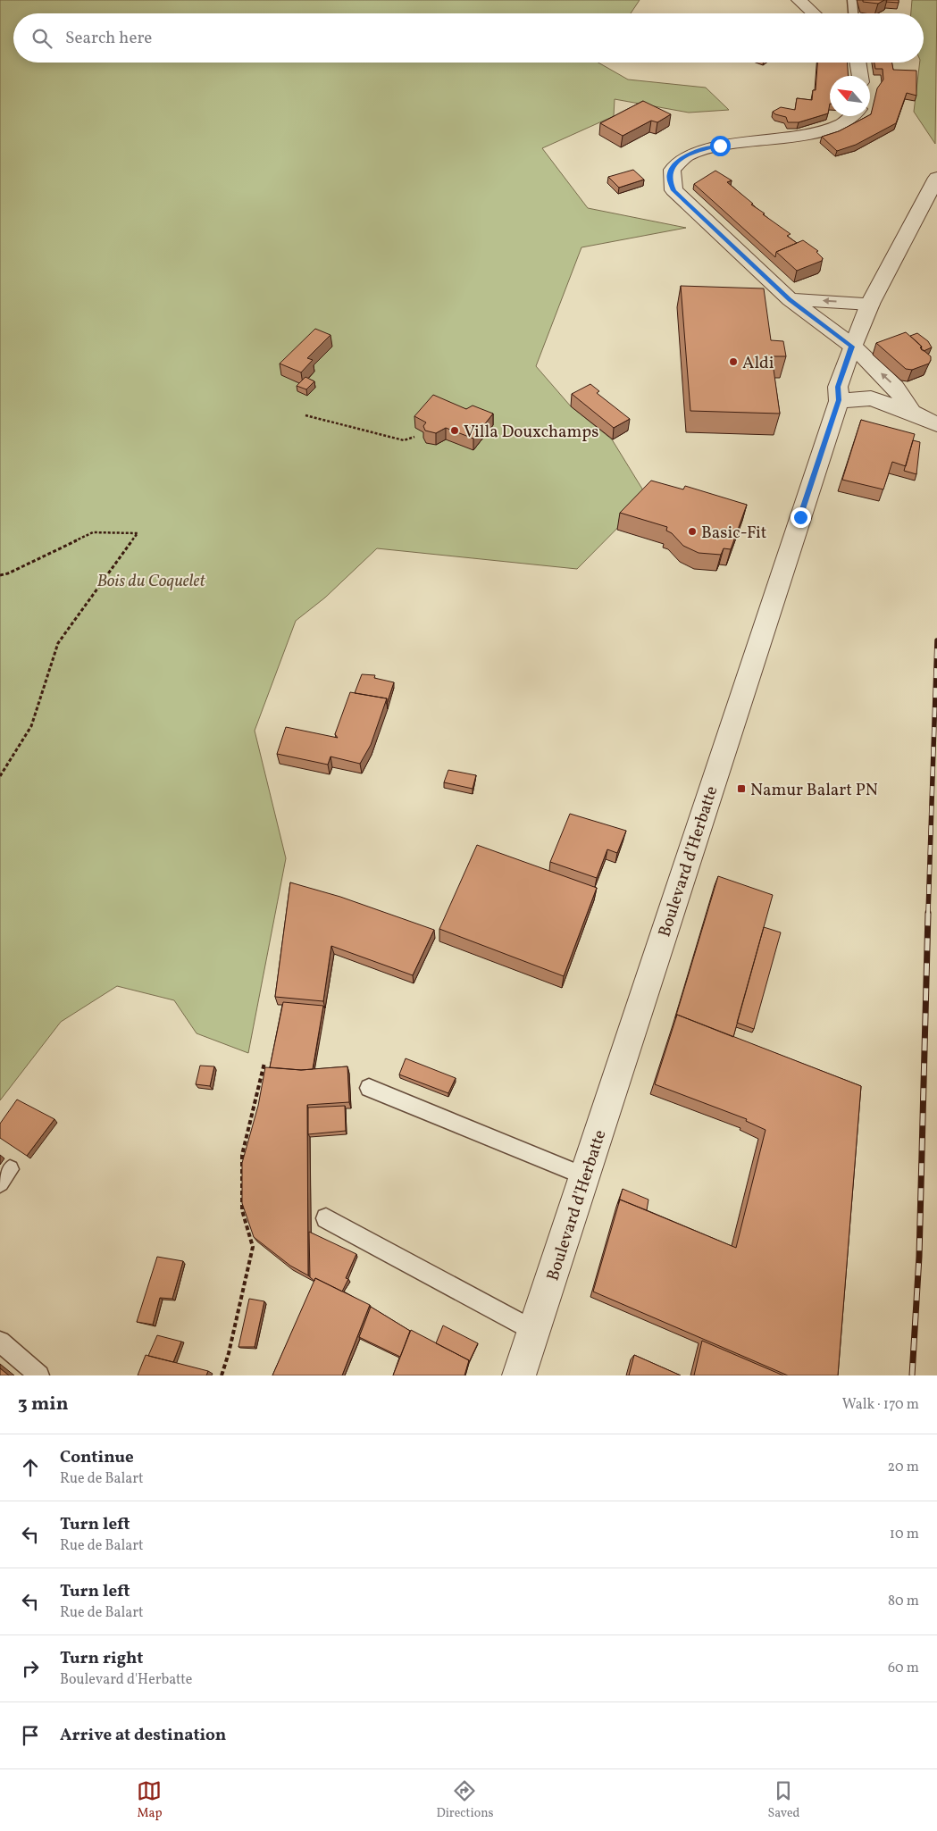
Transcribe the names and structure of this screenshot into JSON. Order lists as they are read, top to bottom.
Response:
{
  "streets": {
    "street": ["Boulevard d'Herbatte"]
  },
  "parks": ["Bois du Coquelet"],
  "places": {
    "other": ["Aldi", "Villa Douxchamps", "Basic-Fit"],
    "transit": ["Namur Balart PN"]
  },
  "north": "top left",
  "page": {
    "search": "Search here",
    "heading": ["3 min", "Walk · 170 m"],
    "list": [
      ["Continue", "Rue de Balart", "20 m"],
      ["Turn left", "Rue de Balart", "10 m"],
      ["Turn left", "Rue de Balart", "80 m"],
      ["Turn right", "Boulevard d'Herbatte", "60 m"],
      "Arrive at destination"
    ],
    "nav": ["Map", "Directions", "Saved"]
  }
}
